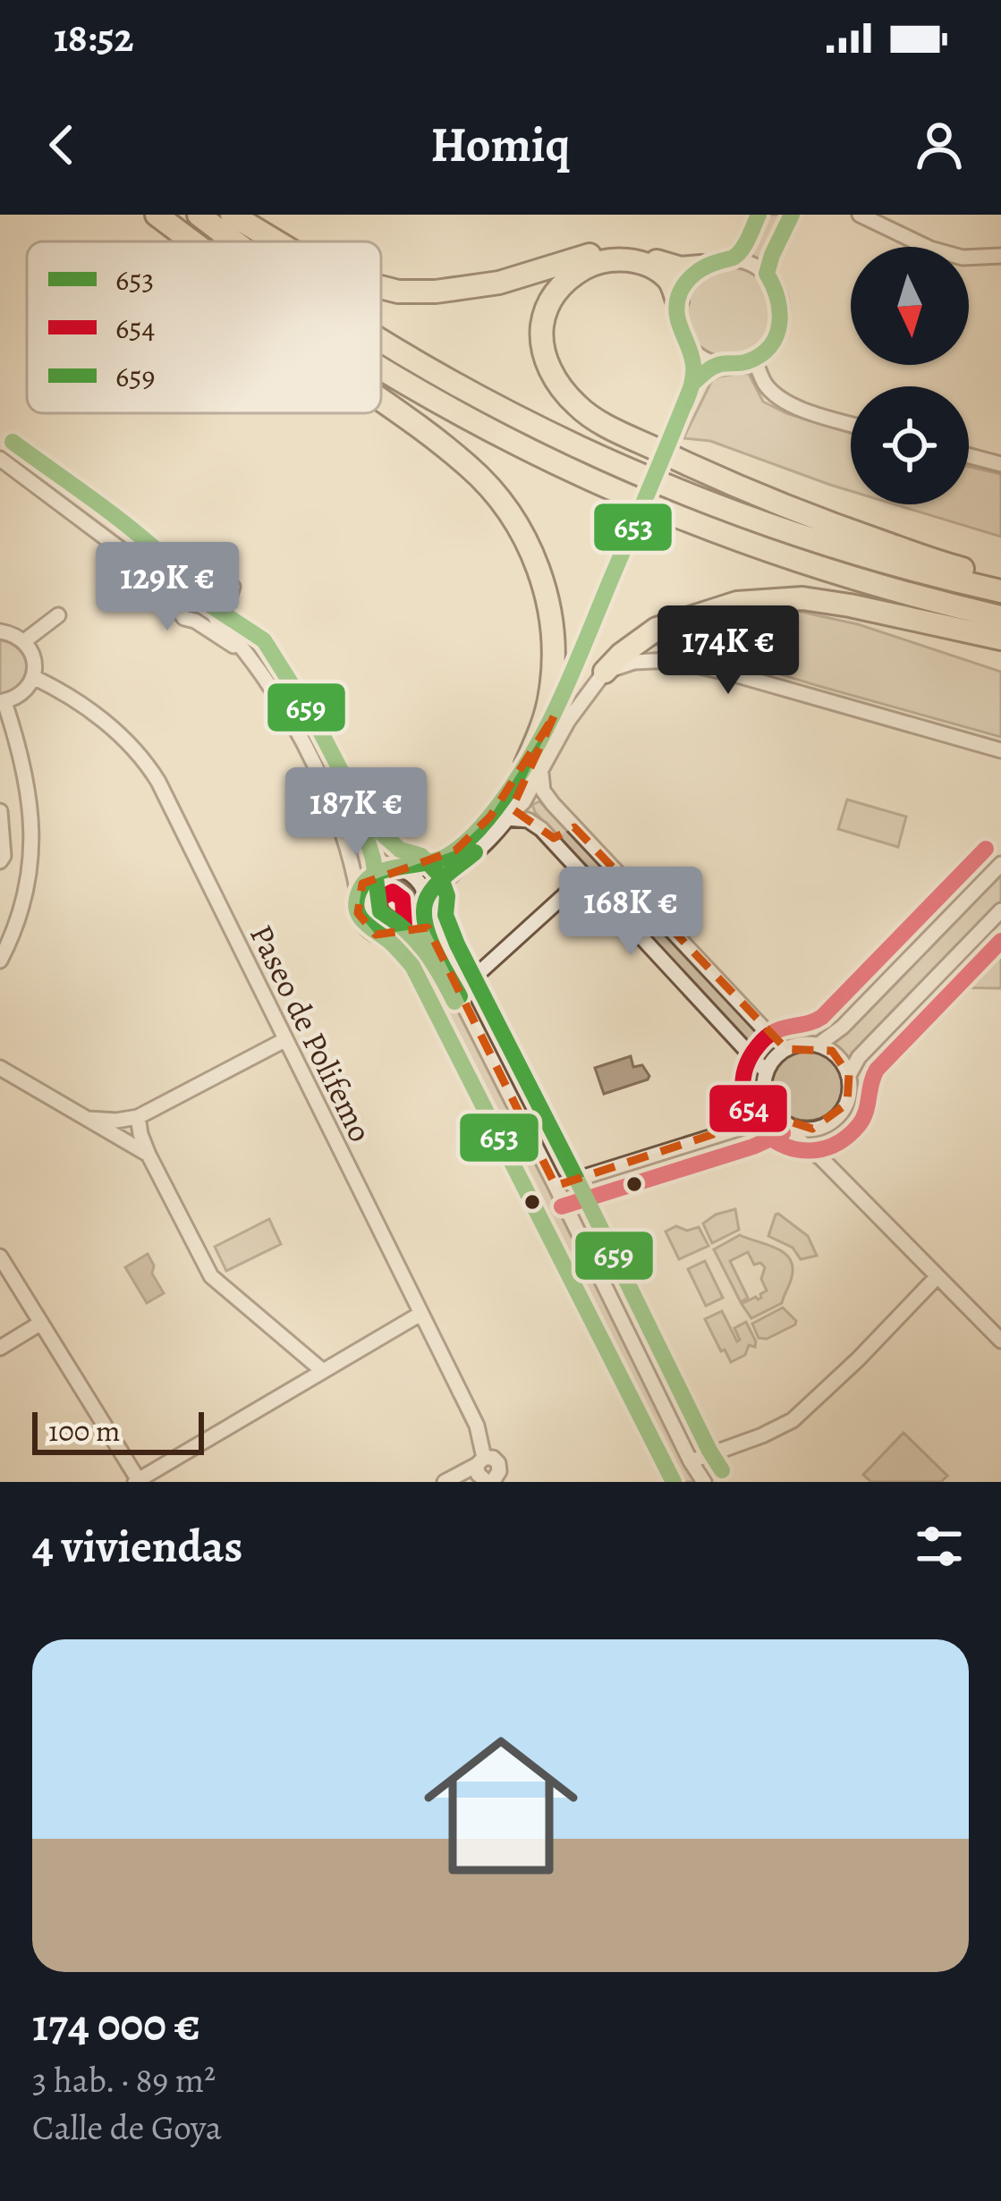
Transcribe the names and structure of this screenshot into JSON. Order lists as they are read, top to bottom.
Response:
{
  "streets": {
    "street": ["Paseo de Polifemo"]
  },
  "lines": ["transit line 653", "transit line 659", "transit line 654"],
  "legend": ["653", "654", "659"],
  "scale_bar": "100 m",
  "north": "bottom",
  "page": {
    "status": "18:52",
    "header": "Homiq",
    "price": [
      "129K €",
      "174K €",
      "187K €",
      "168K €"
    ],
    "scale": "100 m",
    "heading": "4 viviendas",
    "list": [
      {
        "name": "174 000 €",
        "note": "3 hab. · 89 m² · Calle de Goya"
      }
    ]
  }
}
